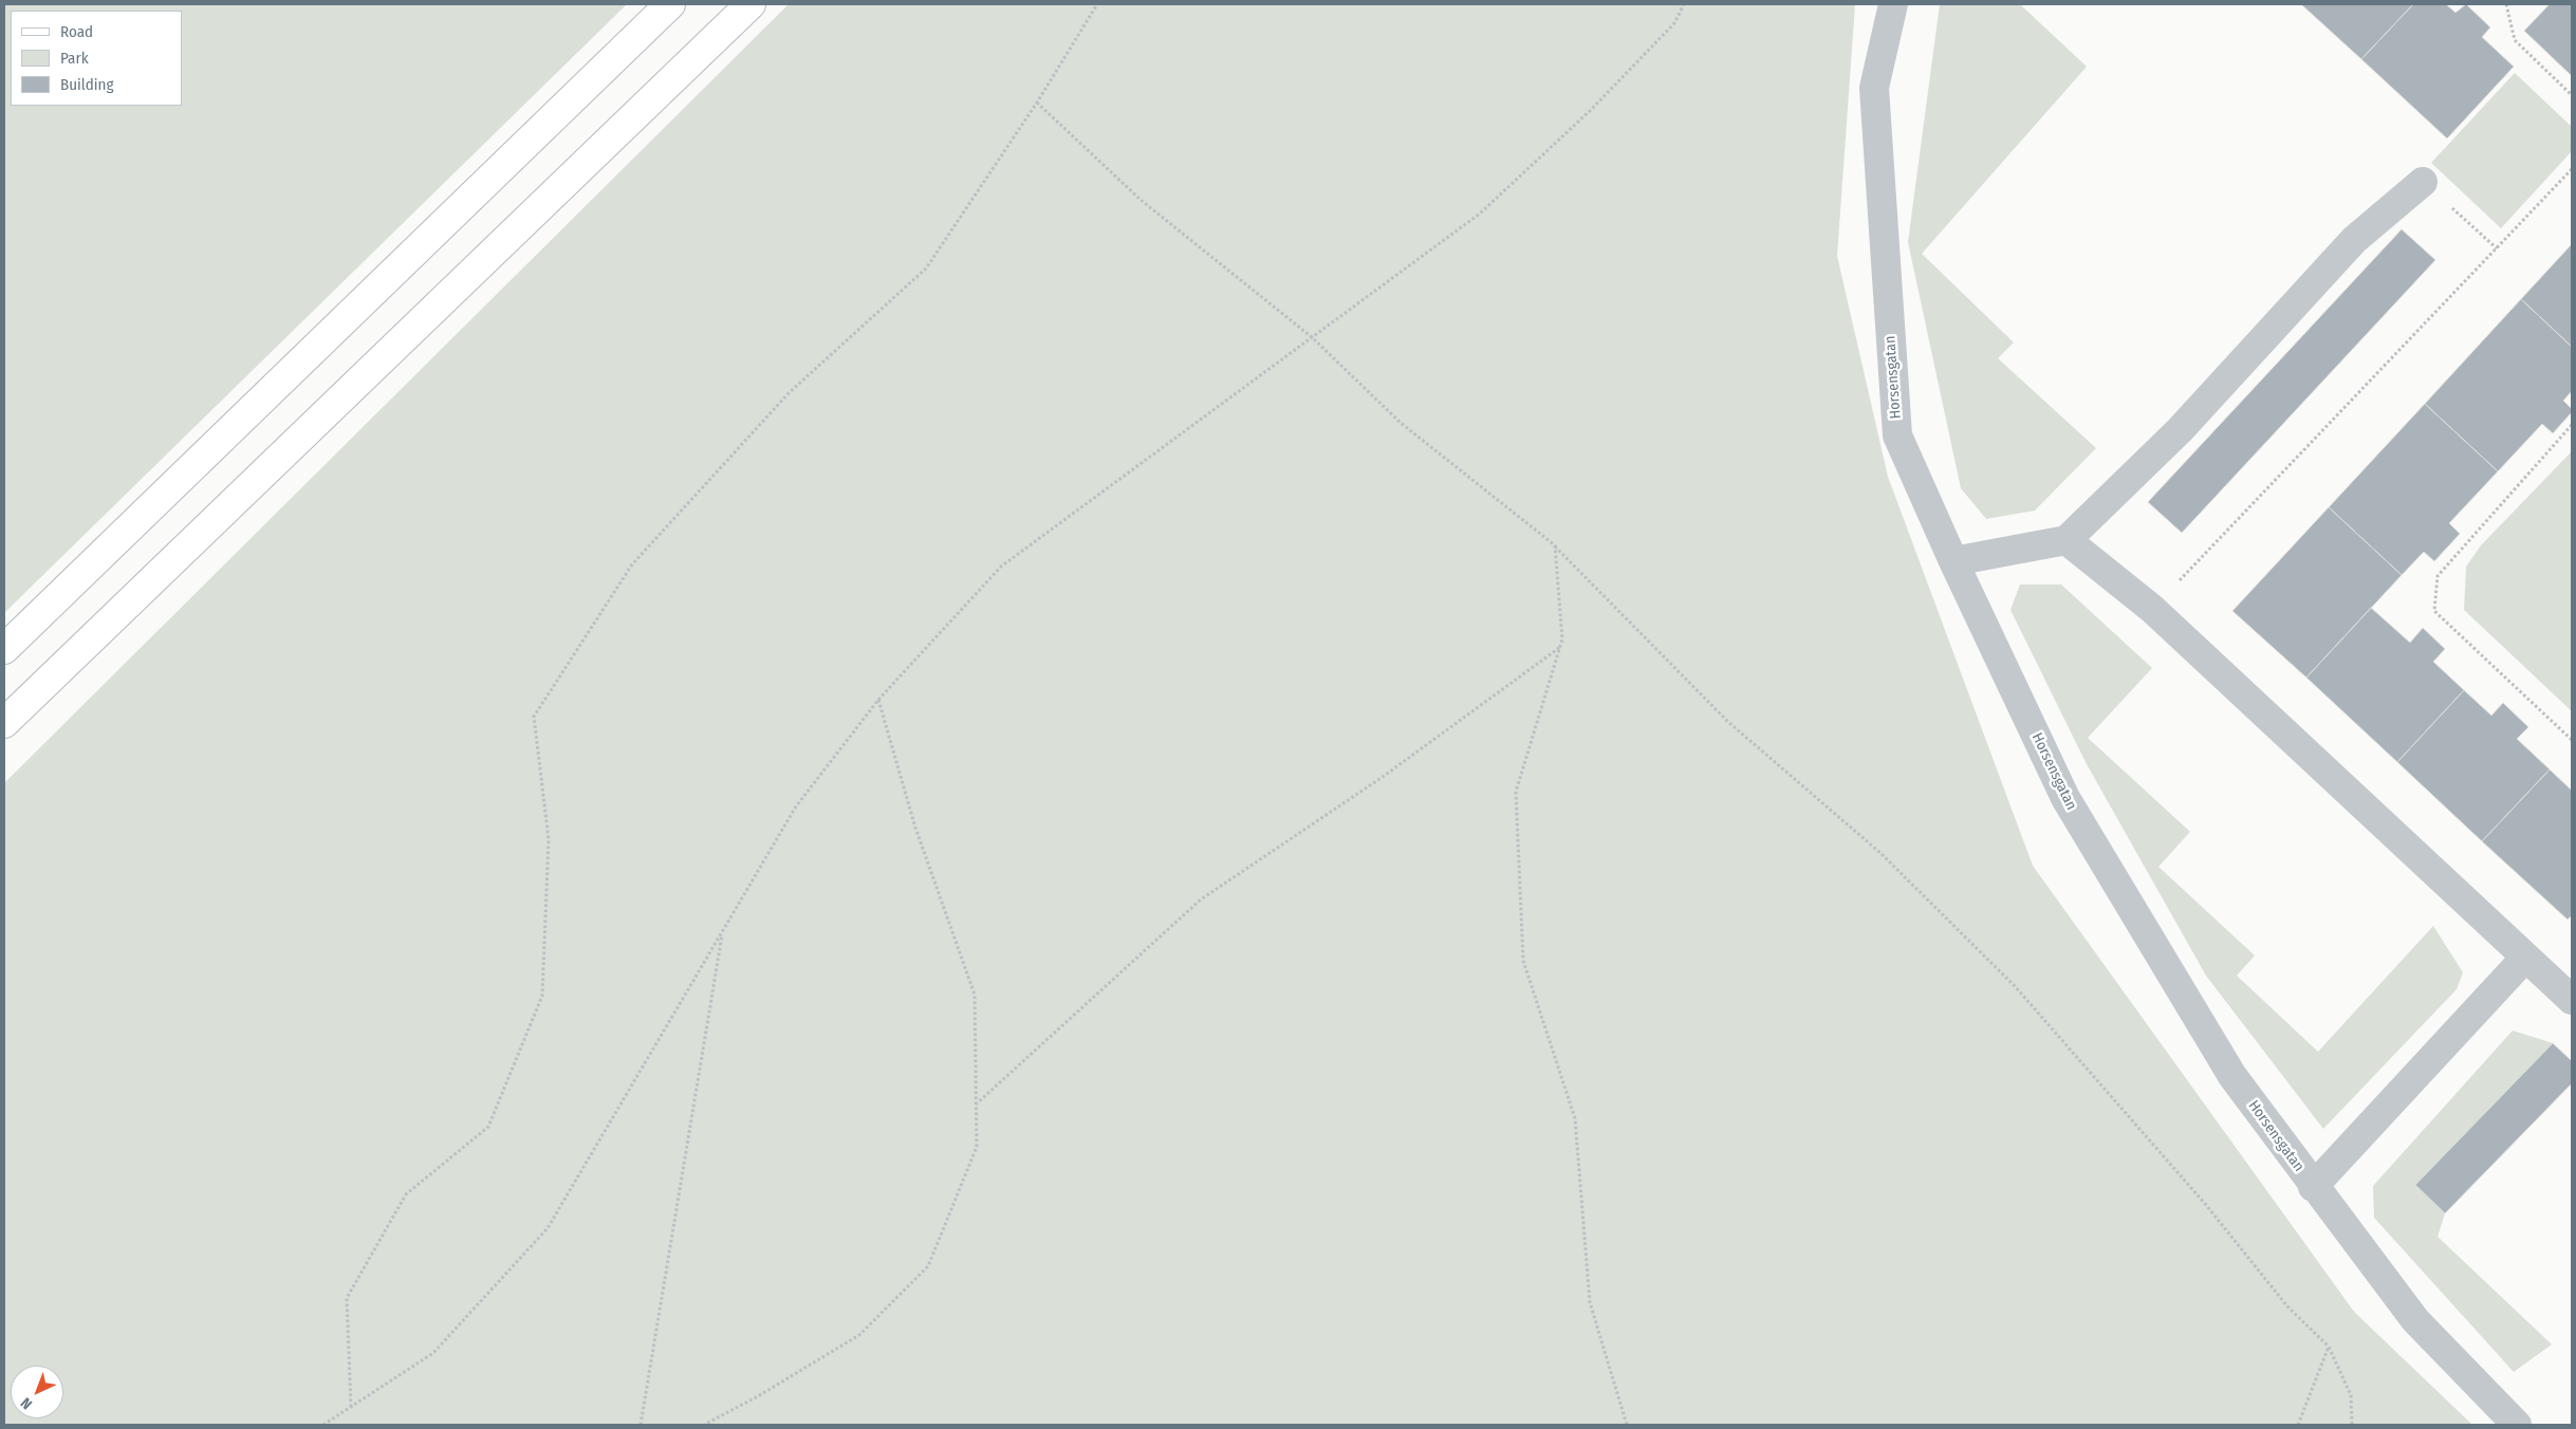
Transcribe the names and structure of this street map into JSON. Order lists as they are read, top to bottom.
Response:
{
  "streets": {
    "street": ["Horsensgatan"]
  },
  "legend": ["Road", "Park", "Building"],
  "north": "bottom left"
}
